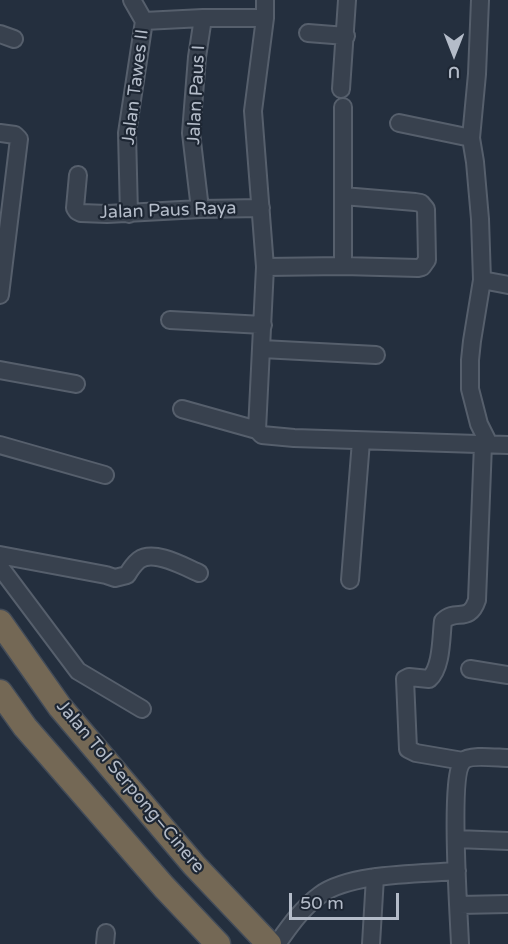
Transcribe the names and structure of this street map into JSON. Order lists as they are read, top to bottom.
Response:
{
  "streets": {
    "highway": ["Jalan Tol Serpong–Cinere"],
    "street": ["Jalan Tawes II", "Jalan Paus I", "Jalan Paus Raya"]
  },
  "crossings": [
    ["Jalan Tawes II", "Jalan Paus Raya"],
    ["Jalan Paus I", "Jalan Paus Raya"]
  ],
  "scale_bar": "50 m",
  "north": "bottom"
}
